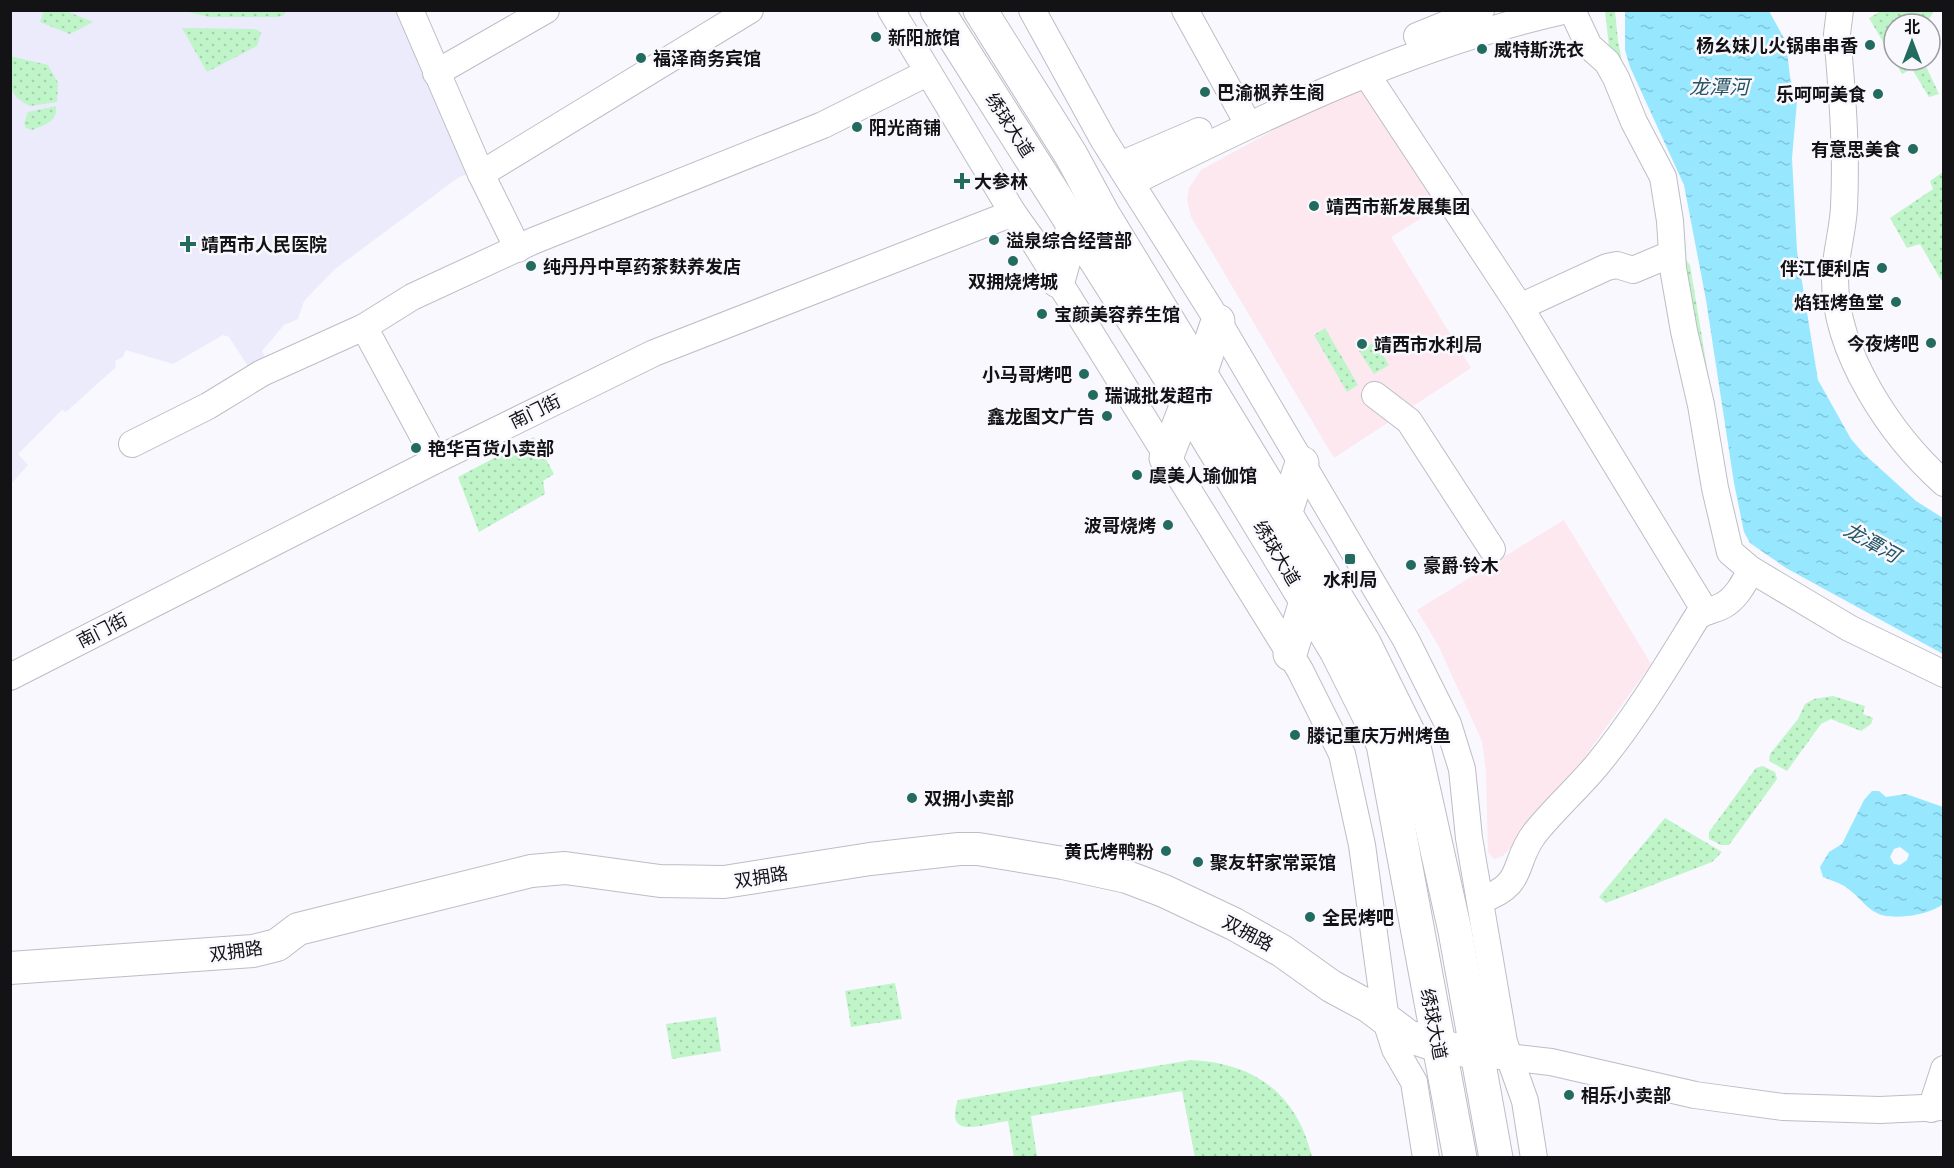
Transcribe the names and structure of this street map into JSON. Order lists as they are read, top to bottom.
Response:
{
  "streets": {
    "main road": ["绣球大道"],
    "street": ["南门街", "双拥路"]
  },
  "crossings": [
    ["绣球大道", "双拥路"]
  ],
  "water": ["龙潭河"],
  "places": {
    "other": [
      "新阳旅馆",
      "杨幺妹儿火锅串串香",
      "威特斯洗衣",
      "福泽商务宾馆",
      "巴渝枫养生阁",
      "乐呵呵美食",
      "阳光商铺",
      "有意思美食",
      "靖西市新发展集团",
      "溢泉综合经营部",
      "双拥烧烤城",
      "纯丹丹中草药茶麸养发店",
      "伴江便利店",
      "焰钰烤鱼堂",
      "宝颜美容养生馆",
      "今夜烤吧",
      "靖西市水利局",
      "小马哥烤吧",
      "瑞诚批发超市",
      "鑫龙图文广告",
      "艳华百货小卖部",
      "虞美人瑜伽馆",
      "波哥烧烤",
      "豪爵·铃木",
      "滕记重庆万州烤鱼",
      "双拥小卖部",
      "黄氏烤鸭粉",
      "聚友轩家常菜馆",
      "全民烤吧",
      "相乐小卖部"
    ],
    "health": ["大参林", "靖西市人民医院"],
    "transit": ["水利局"]
  },
  "north": "top"
}
